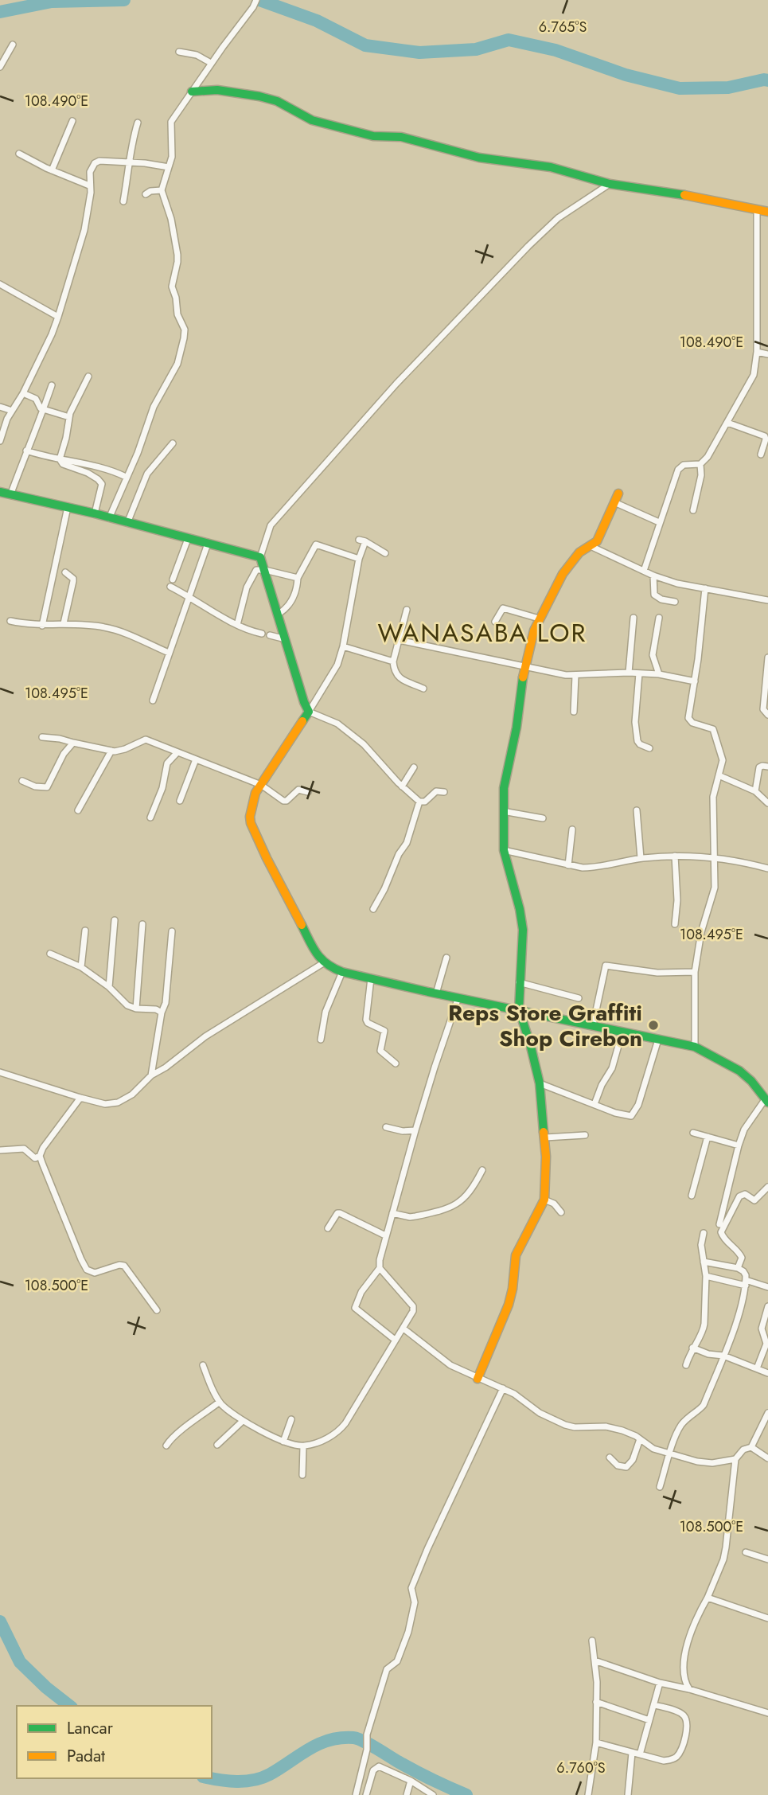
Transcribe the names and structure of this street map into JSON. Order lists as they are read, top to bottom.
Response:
{
  "districts": ["WANASABA LOR"],
  "places": ["Reps Store Graffiti Shop Cirebon"],
  "legend": ["Lancar", "Padat"],
  "coordinates": [
    "6.765°S",
    "108.490°E",
    "108.495°E",
    "108.500°E",
    "6.760°S"
  ]
}
